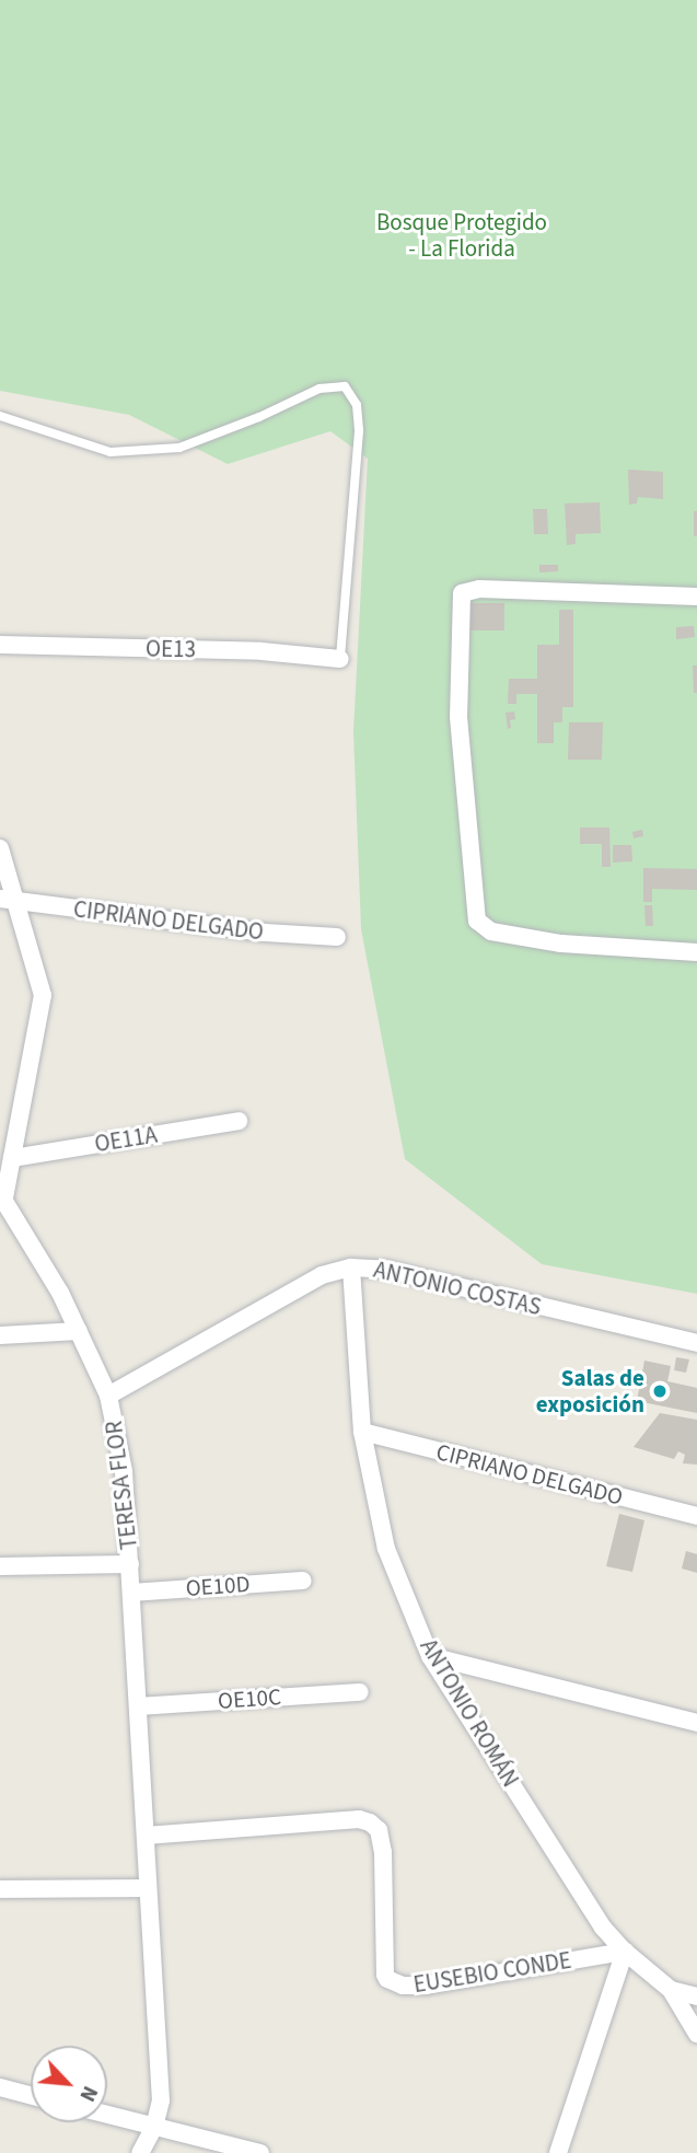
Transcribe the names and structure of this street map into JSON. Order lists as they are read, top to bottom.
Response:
{
  "streets": {
    "street": [
      "OE13",
      "CIPRIANO DELGADO",
      "OE11A",
      "ANTONIO COSTAS",
      "TERESA FLOR",
      "OE10D",
      "OE10C",
      "ANTONIO ROMÁN",
      "EUSEBIO CONDE"
    ]
  },
  "crossings": [
    ["CIPRIANO DELGADO", "TERESA FLOR"],
    ["CIPRIANO DELGADO", "ANTONIO ROMÁN"],
    ["OE11A", "TERESA FLOR"],
    ["ANTONIO COSTAS", "TERESA FLOR"],
    ["ANTONIO COSTAS", "ANTONIO ROMÁN"],
    ["TERESA FLOR", "OE10D"],
    ["TERESA FLOR", "OE10C"],
    ["TERESA FLOR", "EUSEBIO CONDE"],
    ["ANTONIO ROMÁN", "EUSEBIO CONDE"]
  ],
  "parks": ["Bosque Protegido - La Florida"],
  "places": ["Salas de exposición"],
  "north": "bottom right"
}
